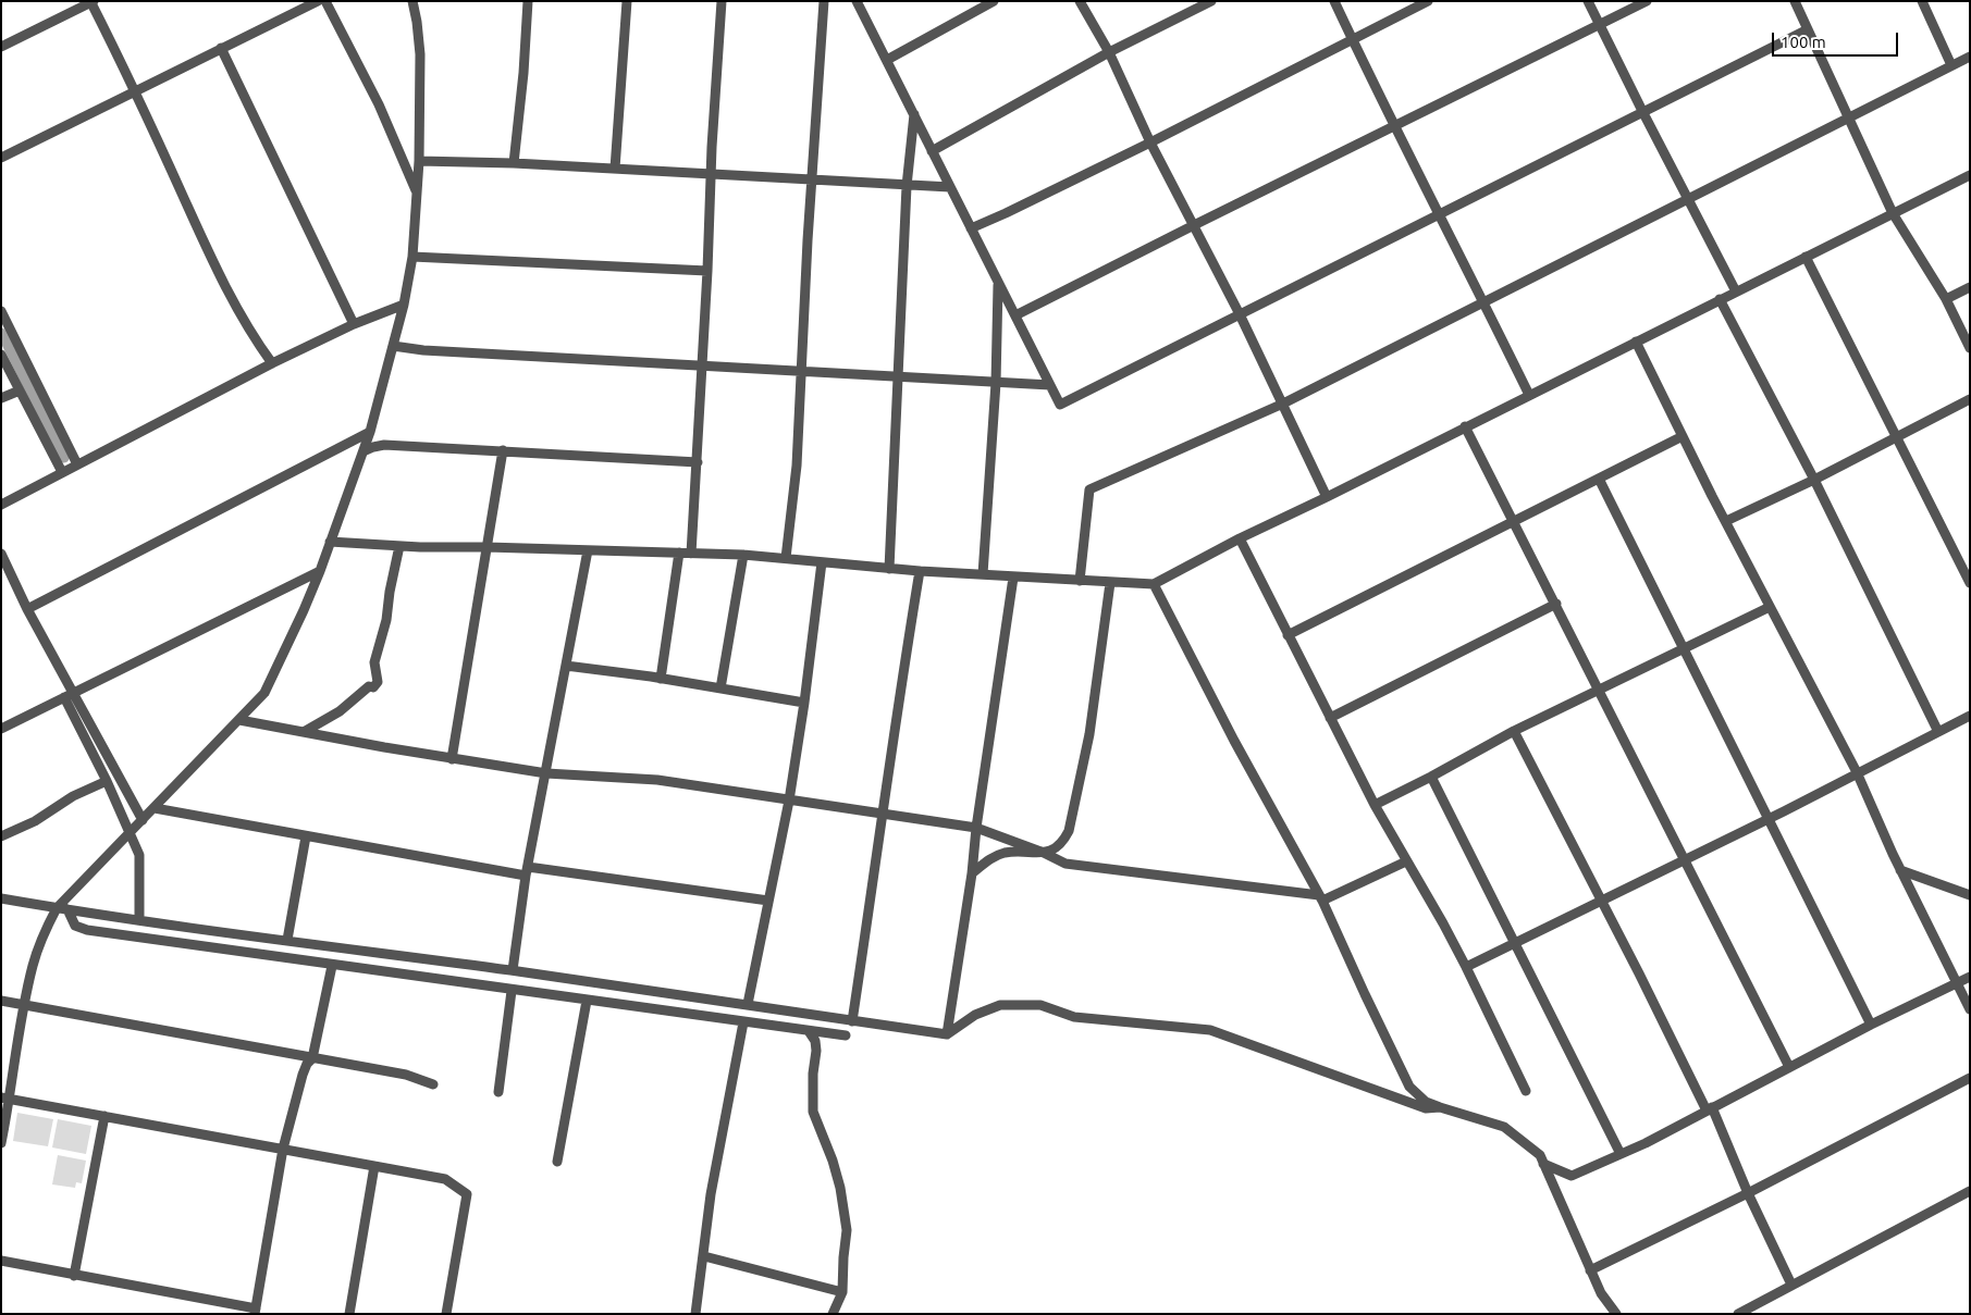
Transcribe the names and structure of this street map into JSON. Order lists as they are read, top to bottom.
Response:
{
  "scale_bar": "100 m"
}
